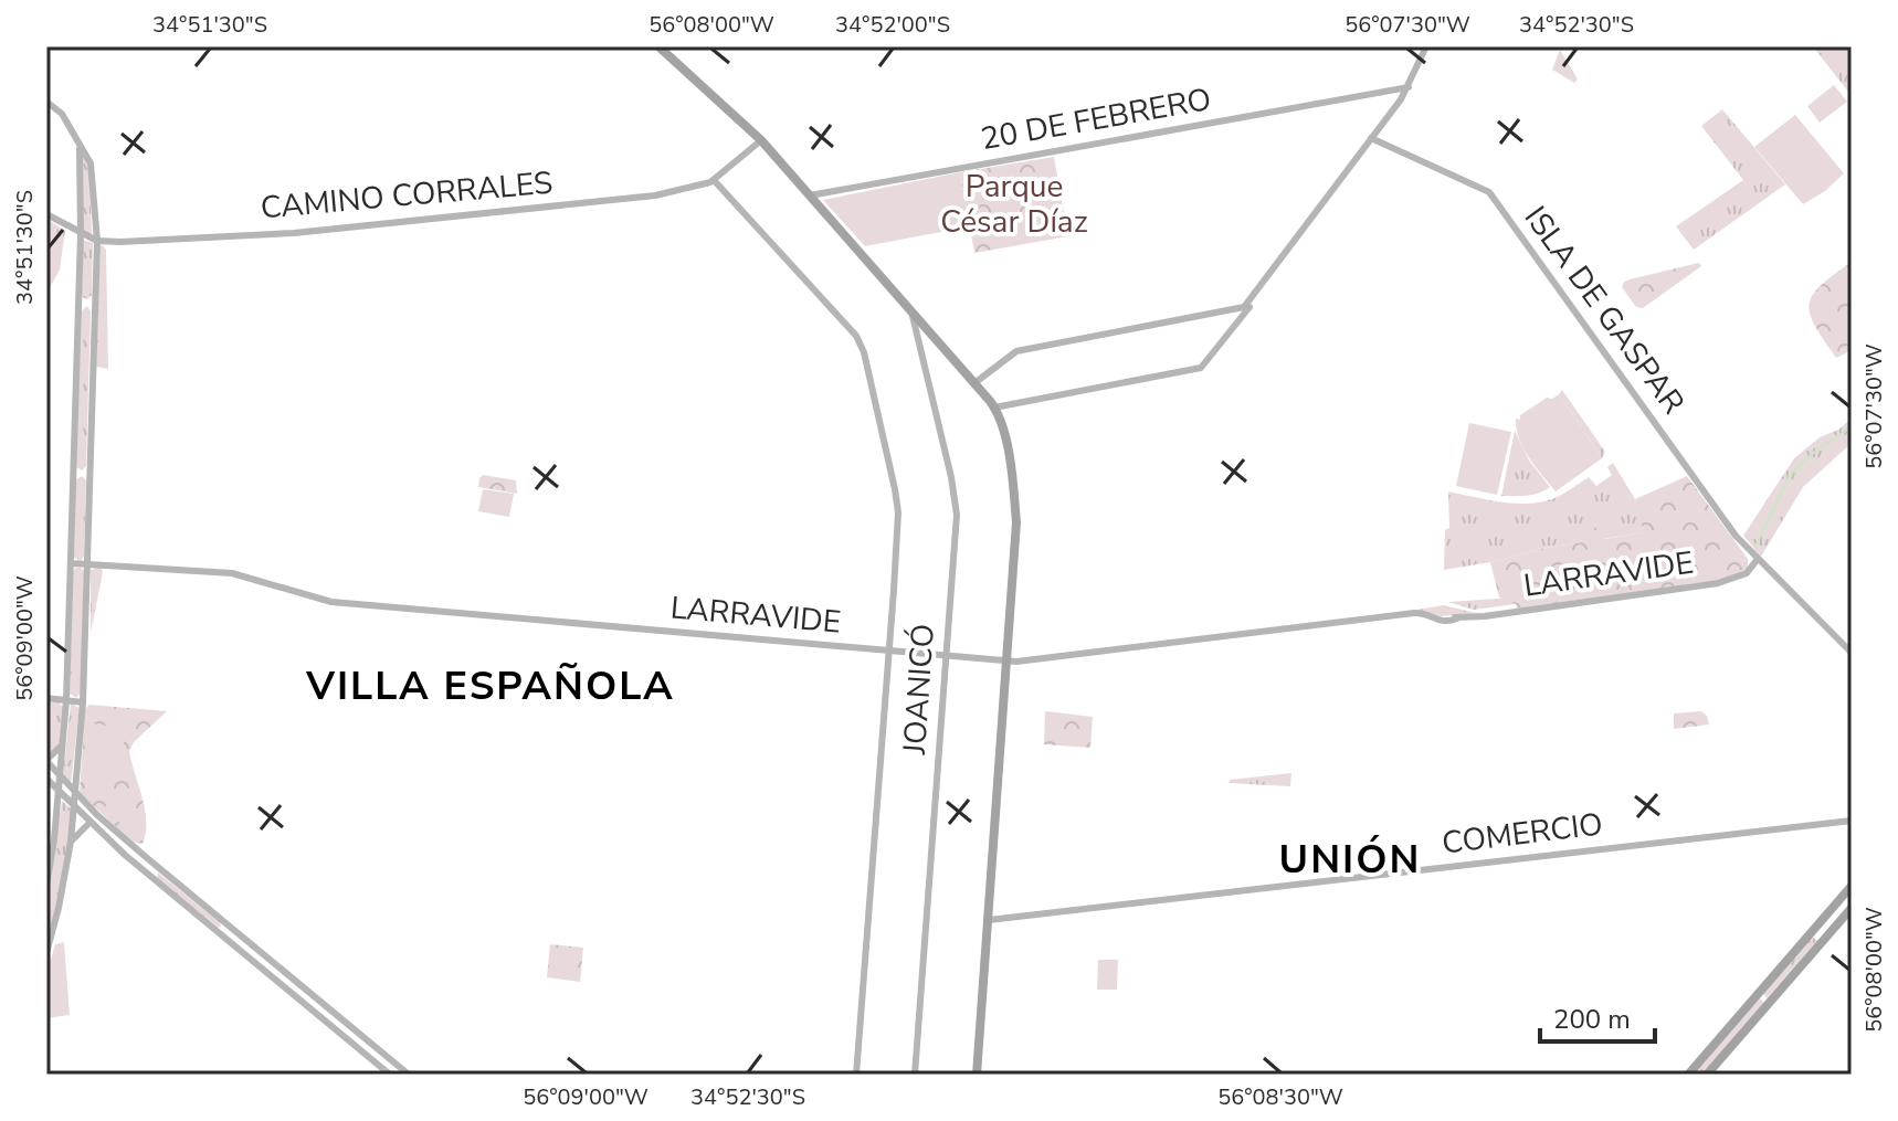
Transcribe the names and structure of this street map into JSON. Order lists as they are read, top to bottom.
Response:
{
  "streets": {
    "street": [
      "20 DE FEBRERO",
      "CAMINO CORRALES",
      "ISLA DE GASPAR",
      "LARRAVIDE",
      "JOANICÓ",
      "COMERCIO"
    ]
  },
  "crossings": [
    ["ISLA DE GASPAR", "LARRAVIDE"],
    ["LARRAVIDE", "JOANICÓ"]
  ],
  "districts": ["VILLA ESPAÑOLA", "UNIÓN"],
  "parks": ["Parque César Díaz"],
  "scale_bar": "200 m",
  "coordinates": [
    "34°51'30\"S",
    "56°08'00\"W",
    "34°52'00\"S",
    "56°07'30\"W",
    "34°52'30\"S",
    "56°09'00\"W",
    "56°08'30\"W"
  ]
}
